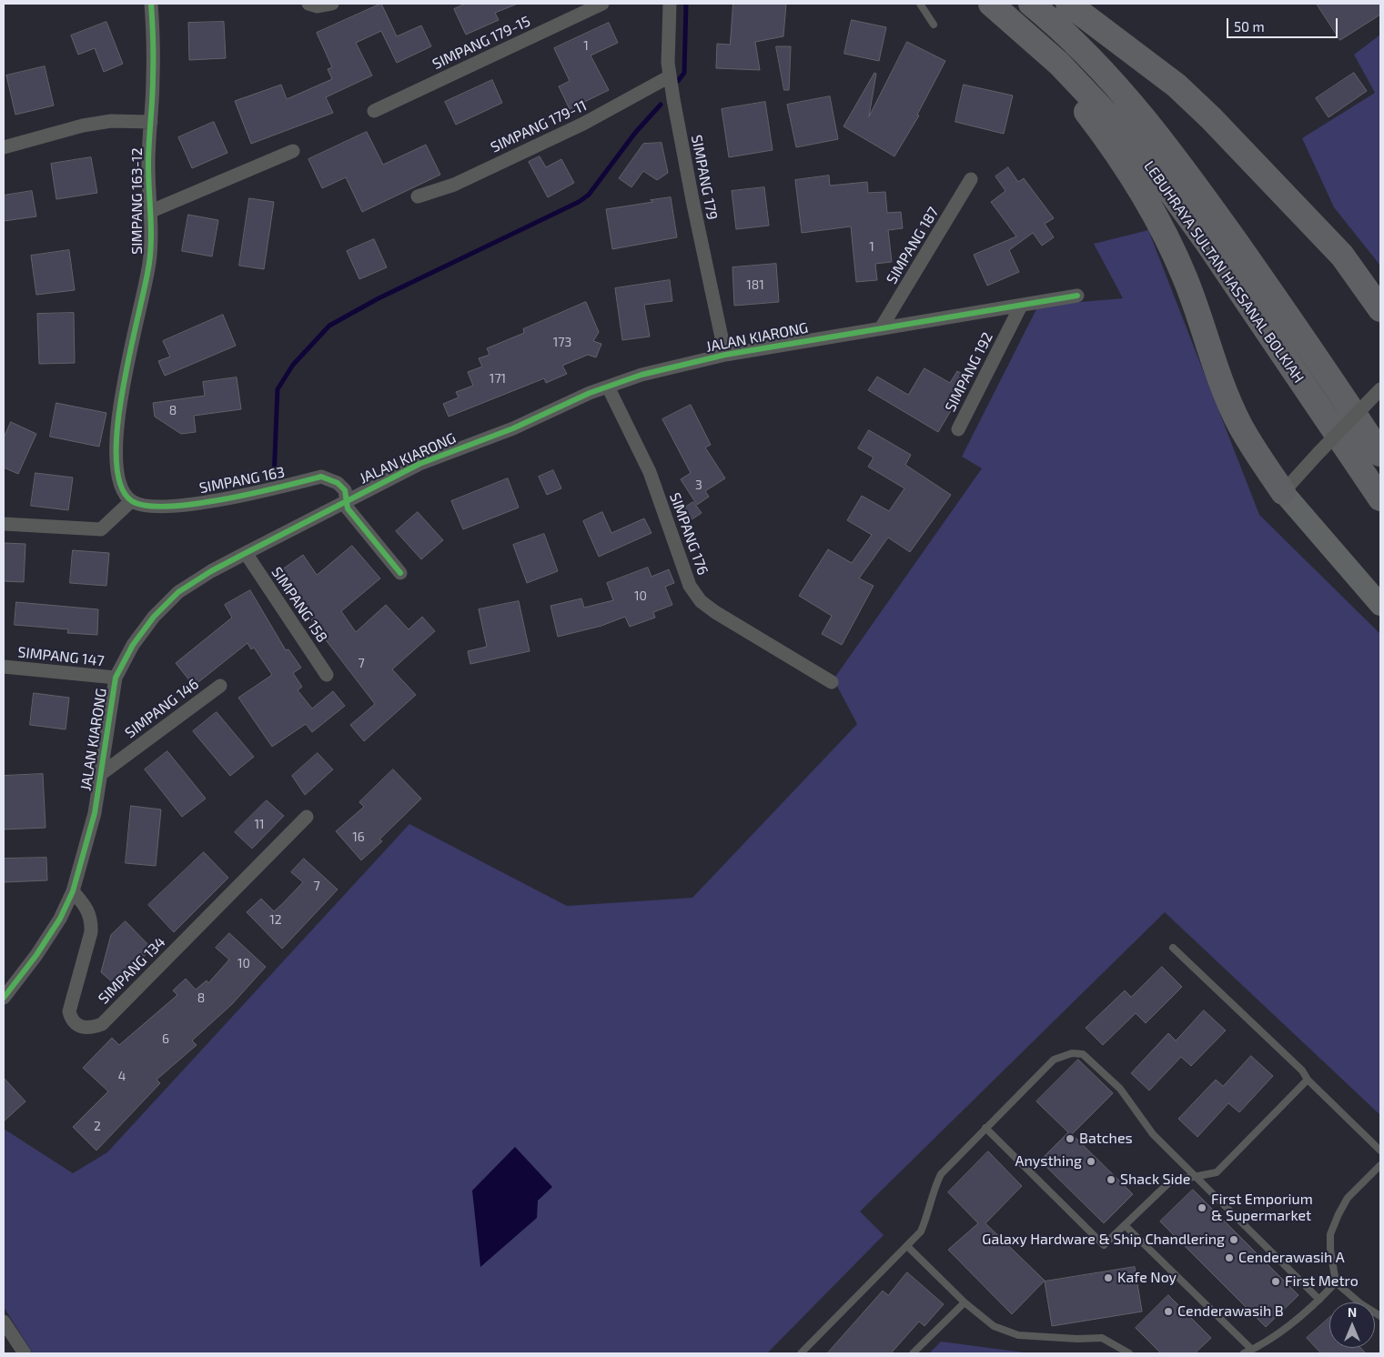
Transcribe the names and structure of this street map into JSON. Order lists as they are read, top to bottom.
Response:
{
  "streets": {
    "highway": ["LEBUHRAYA SULTAN HASSANAL BOLKIAH"],
    "street": [
      "SIMPANG 179-15",
      "SIMPANG 179-11",
      "SIMPANG 179",
      "SIMPANG 163-12",
      "SIMPANG 187",
      "JALAN KIARONG",
      "SIMPANG 192",
      "SIMPANG 163",
      "SIMPANG 176",
      "SIMPANG 158",
      "SIMPANG 147",
      "SIMPANG 146",
      "SIMPANG 134"
    ]
  },
  "crossings": [
    ["SIMPANG 179-11", "SIMPANG 179"],
    ["SIMPANG 179", "JALAN KIARONG"],
    ["SIMPANG 163-12", "SIMPANG 163"],
    ["SIMPANG 187", "JALAN KIARONG"],
    ["JALAN KIARONG", "SIMPANG 192"],
    ["JALAN KIARONG", "SIMPANG 163"],
    ["JALAN KIARONG", "SIMPANG 176"],
    ["JALAN KIARONG", "SIMPANG 158"],
    ["JALAN KIARONG", "SIMPANG 147"],
    ["JALAN KIARONG", "SIMPANG 146"],
    ["JALAN KIARONG", "SIMPANG 134"]
  ],
  "places": [
    "Batches",
    "Anysthing",
    "Shack Side",
    "First Emporium & Supermarket",
    "Galaxy Hardware & Ship Chandlering",
    "Cenderawasih A",
    "Kafe Noy",
    "First Metro",
    "Cenderawasih B"
  ],
  "house_numbers": [
    "1",
    "1",
    "181",
    "173",
    "171",
    "8",
    "3",
    "10",
    "7",
    "11",
    "16",
    "7",
    "12",
    "10",
    "8",
    "6",
    "4",
    "2"
  ],
  "scale_bar": "50 m",
  "north": "top"
}
